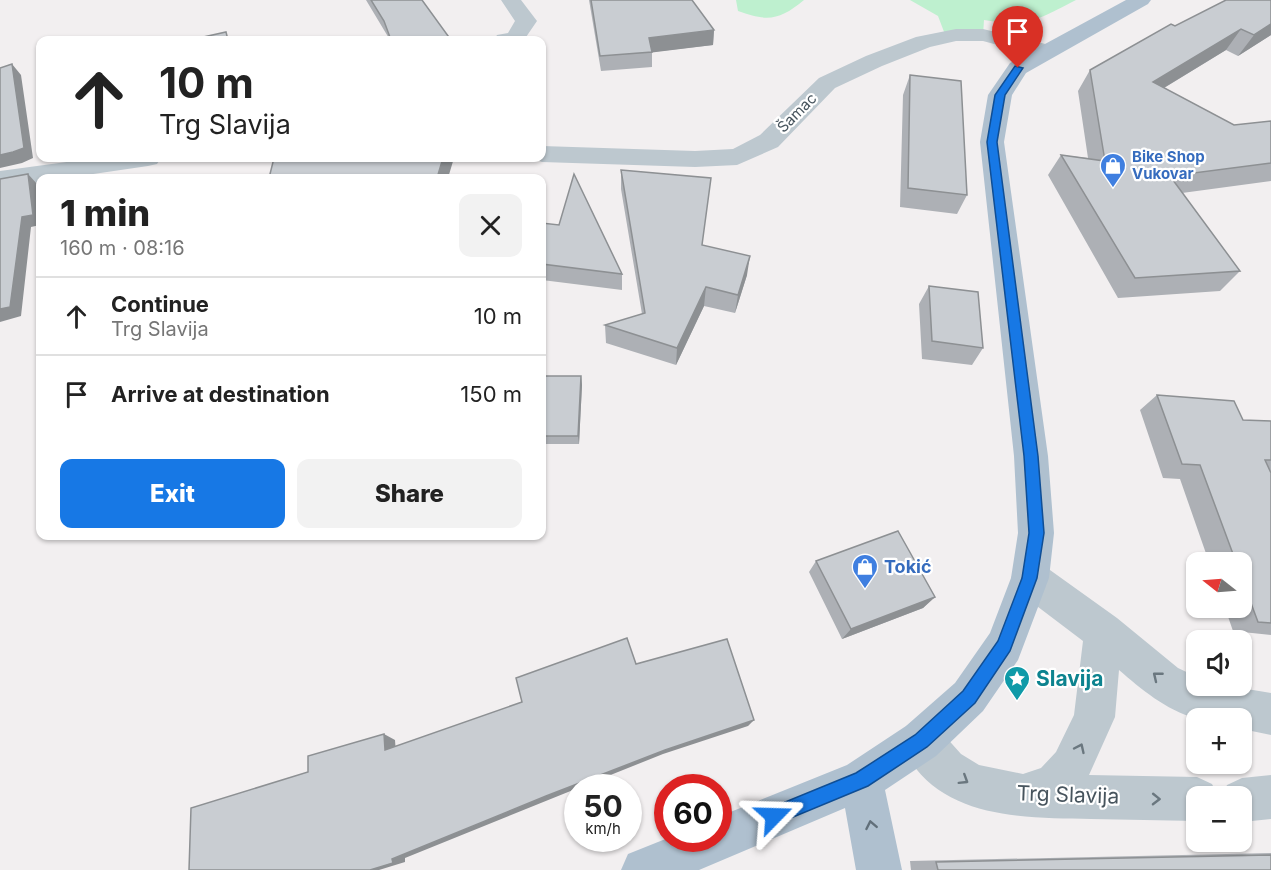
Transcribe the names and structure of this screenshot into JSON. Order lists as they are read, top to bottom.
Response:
{
  "streets": {
    "street": ["Šamac", "Trg Slavija"]
  },
  "places": {
    "shop": ["Bike Shop Vukovar", "Tokić"],
    "place": ["Slavija"]
  },
  "north": "left",
  "page": {
    "turn": ["10 m", "Trg Slavija"],
    "heading": ["1 min", "160 m · 08:16"],
    "list": [
      {
        "name": "Continue",
        "note": "Trg Slavija",
        "value": "10 m"
      },
      {
        "name": "Arrive at destination",
        "value": "150 m"
      }
    ],
    "buttons": ["Exit", "Share"],
    "map_buttons": ["+", "−"],
    "speed": "50 km/h",
    "limit": "60"
  }
}
